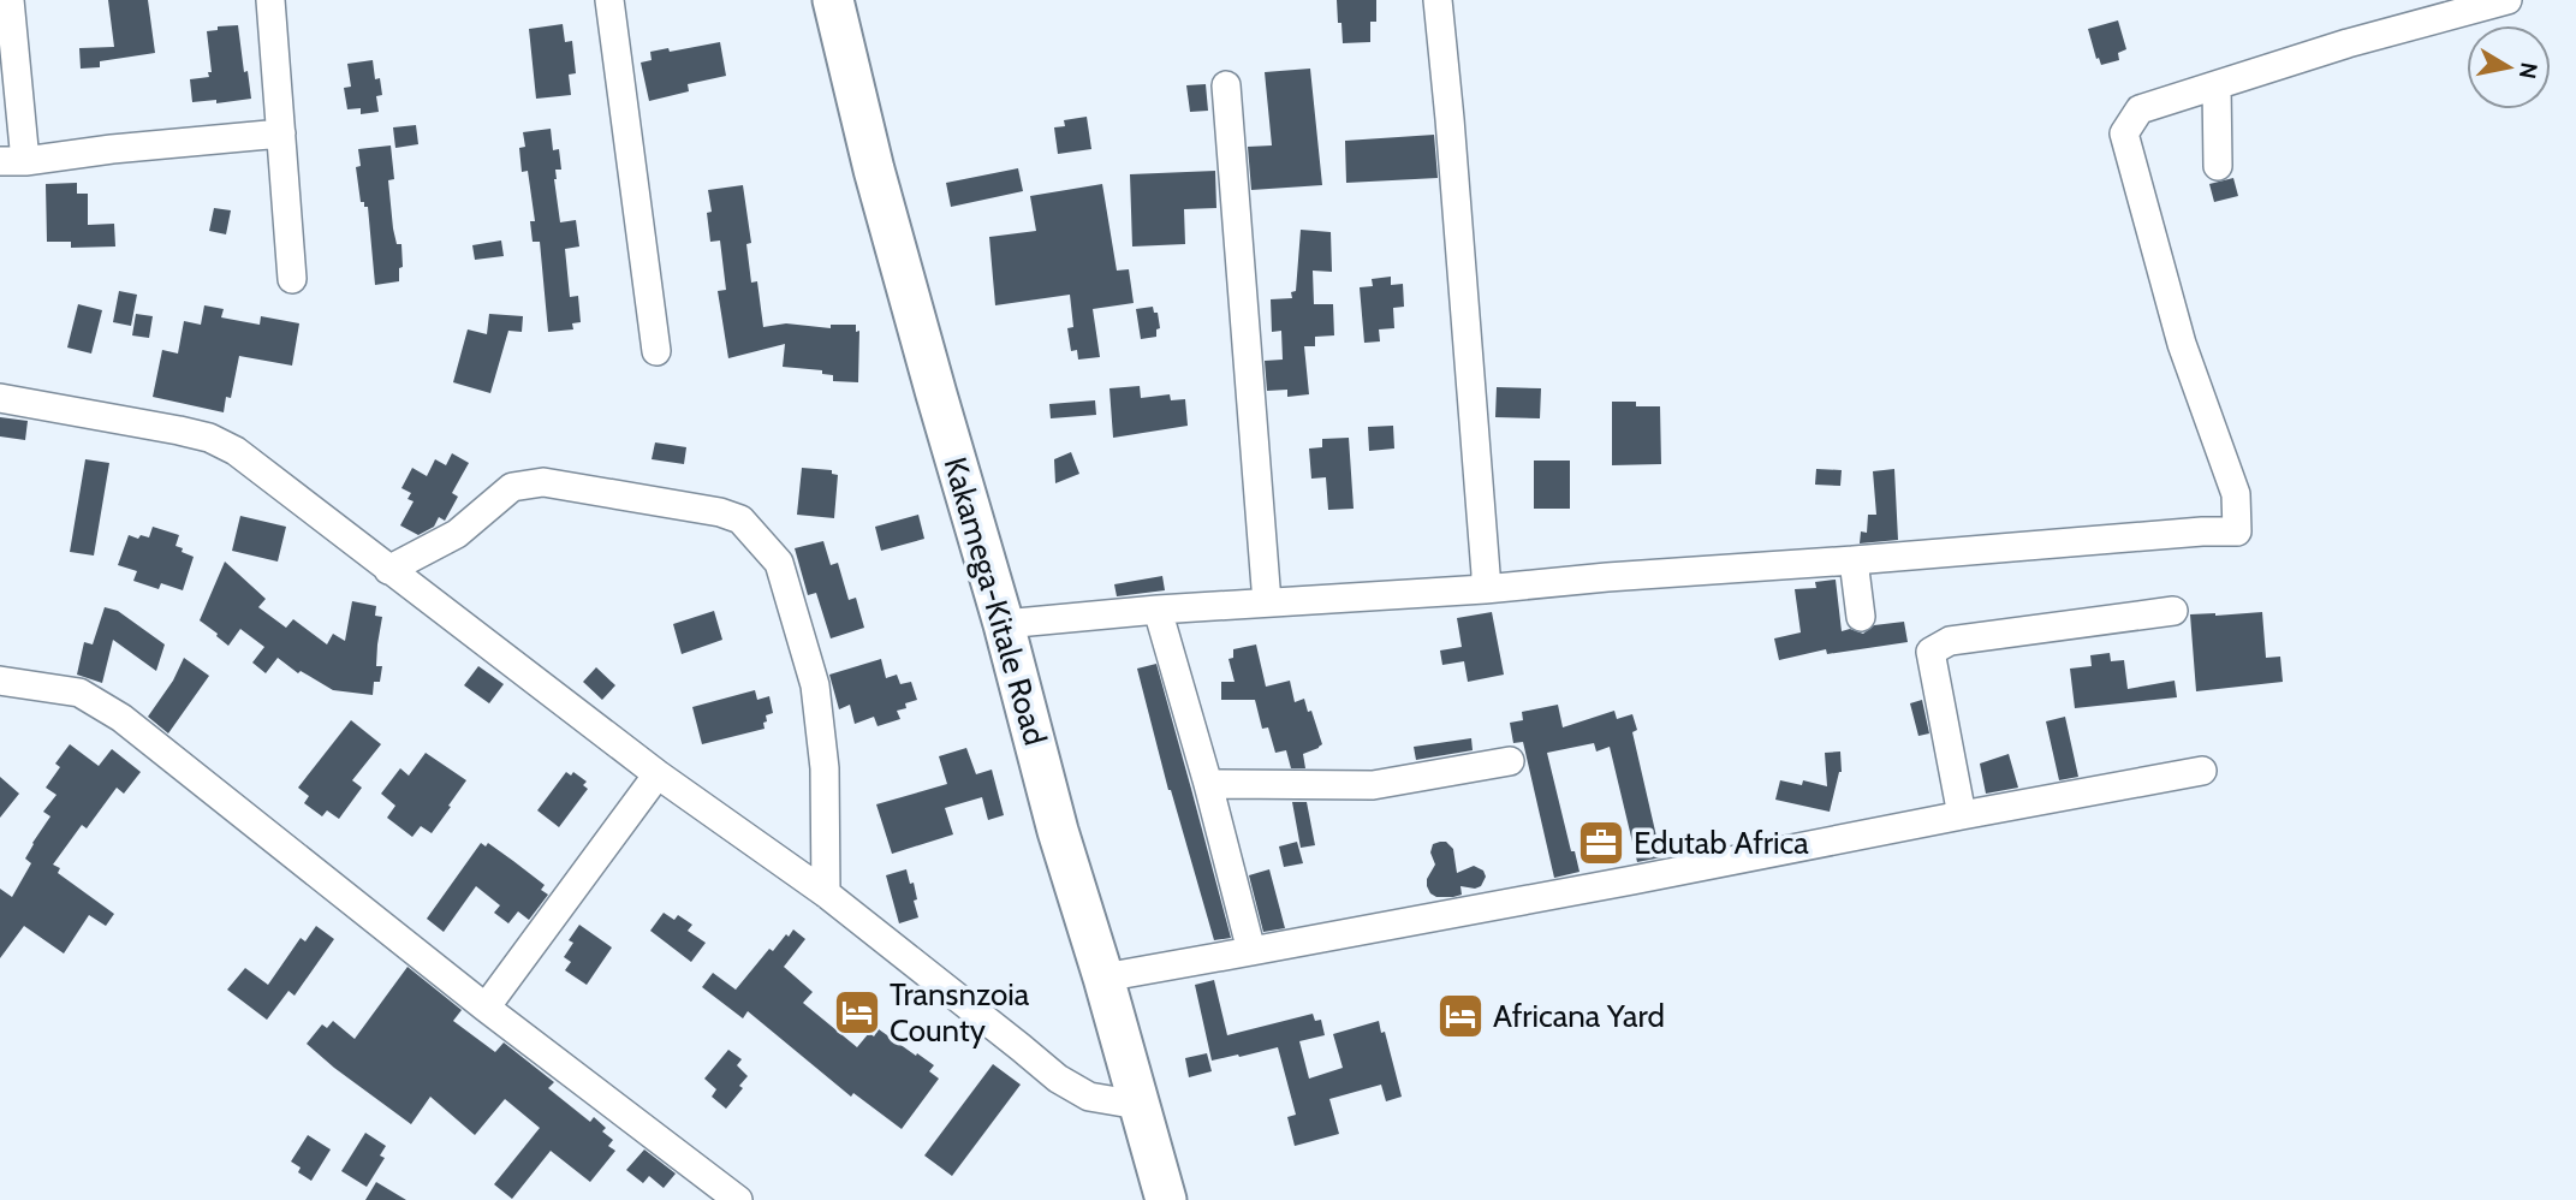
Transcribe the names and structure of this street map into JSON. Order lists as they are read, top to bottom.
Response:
{
  "streets": {
    "highway": ["Kakamega-Kitale Road"]
  },
  "places": {
    "office": ["Edutab Africa"],
    "hotel": ["Transnzoia County", "Africana Yard"]
  },
  "north": "right"
}
